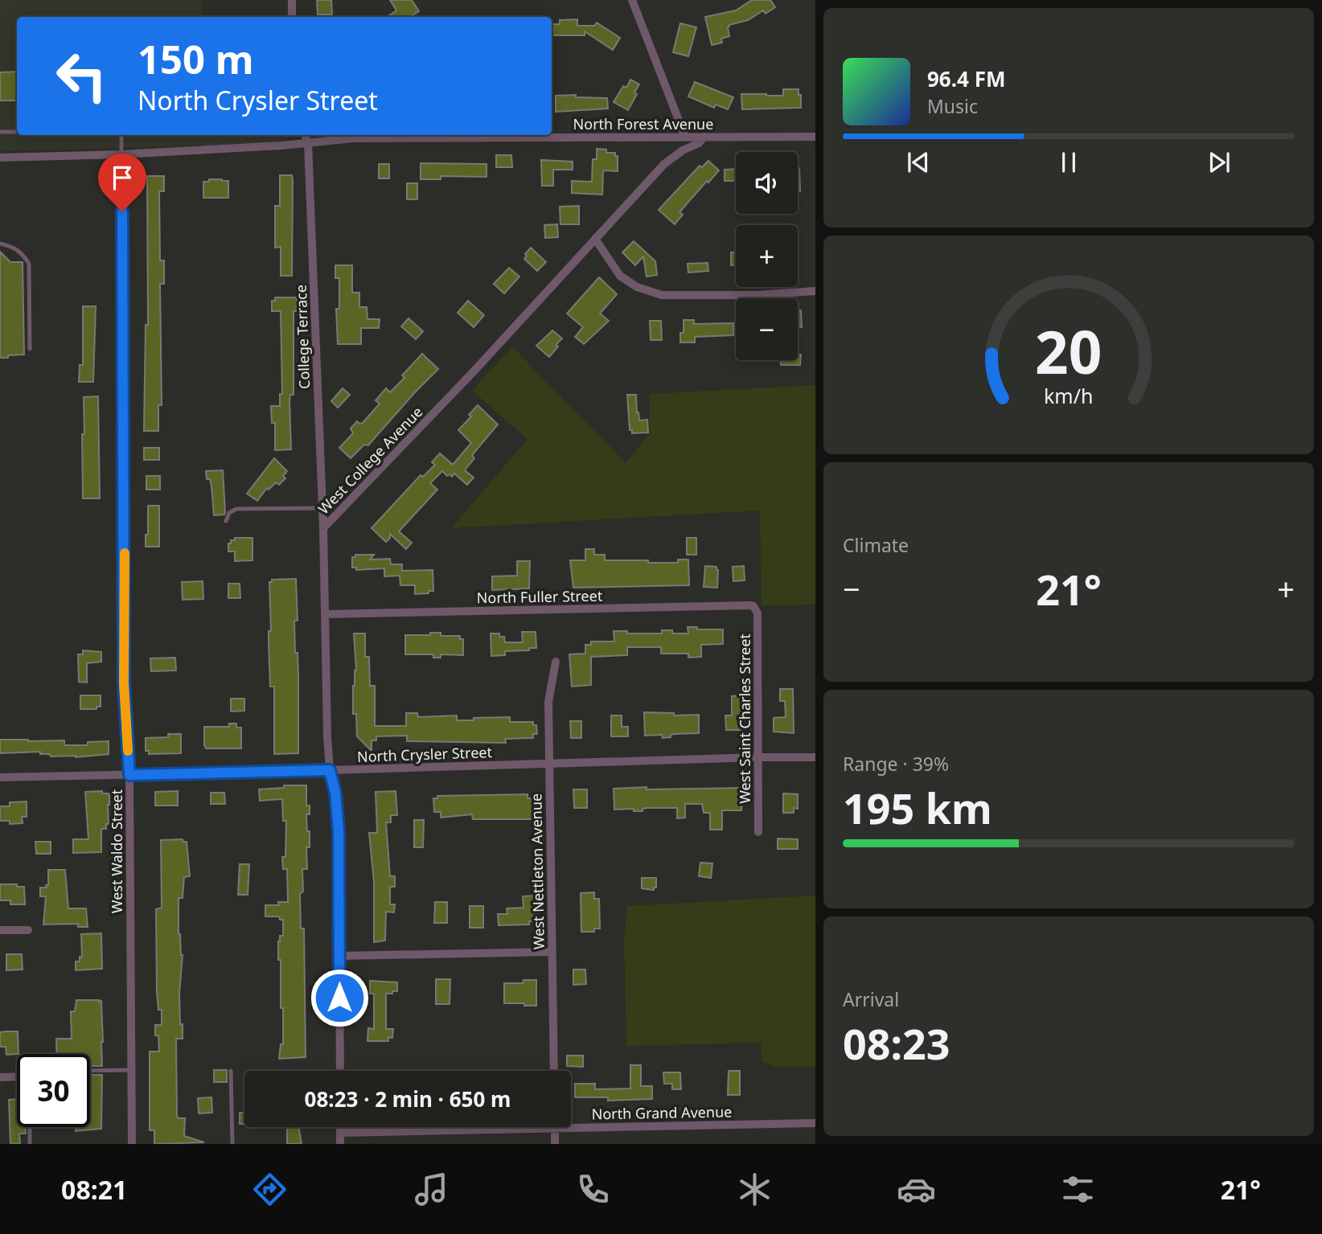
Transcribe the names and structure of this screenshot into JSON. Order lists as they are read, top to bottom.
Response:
{
  "streets": {
    "street": [
      "North Forest Avenue",
      "College Terrace",
      "West College Avenue",
      "North Fuller Street",
      "West Saint Charles Street",
      "North Crysler Street",
      "West Waldo Street",
      "West Nettleton Avenue",
      "North Grand Avenue"
    ]
  },
  "crossings": [
    ["North Forest Avenue", "College Terrace"],
    ["North Forest Avenue", "West College Avenue"],
    ["North Forest Avenue", "West Waldo Street"],
    ["College Terrace", "West College Avenue"],
    ["West College Avenue", "North Fuller Street"],
    ["West College Avenue", "North Crysler Street"],
    ["North Fuller Street", "West Saint Charles Street"],
    ["West Saint Charles Street", "North Crysler Street"],
    ["North Crysler Street", "West Waldo Street"],
    ["North Crysler Street", "West Nettleton Avenue"]
  ],
  "page": {
    "turn": ["150 m", "North Crysler Street"],
    "song": ["96.4 FM", "Music"],
    "map_buttons": ["+", "−"],
    "tile": [
      "Climate",
      ["Range · 39%", "195 km"],
      ["Arrival", "08:23"]
    ],
    "heat": ["−", "21°", "+"],
    "limit": "30",
    "trip": "08:23 · 2 min · 650 m",
    "tabs": ["08:21", "21°"],
    "gauge": ["20", "km/h"]
  }
}
